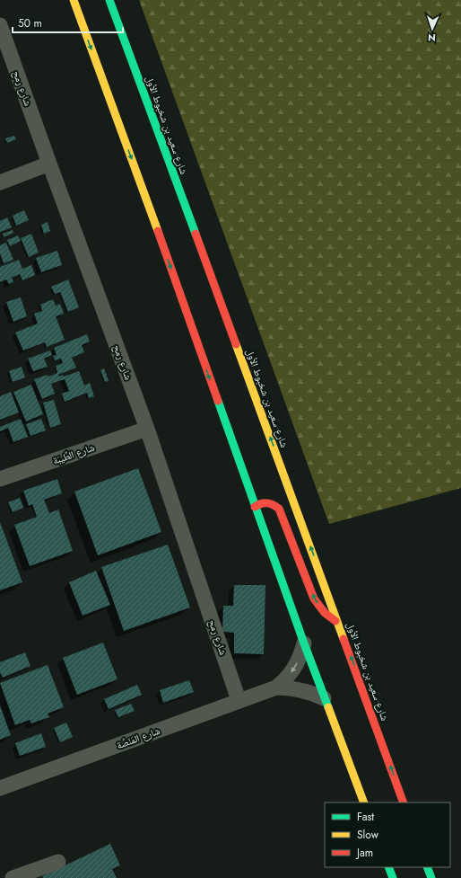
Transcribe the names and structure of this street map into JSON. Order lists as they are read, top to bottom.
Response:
{
  "streets": {
    "main road": ["شارع سعيد بن شخبوط الأول"],
    "street": ["شارع رمح", "شارع الطِّيبَة", "شارع المَنَصَّة"]
  },
  "crossings": [
    ["شارع رمح", "شارع الطِّيبَة"],
    ["شارع رمح", "شارع المَنَصَّة"]
  ],
  "legend": ["Fast", "Slow", "Jam"],
  "scale_bar": "50 m",
  "north": "bottom"
}
